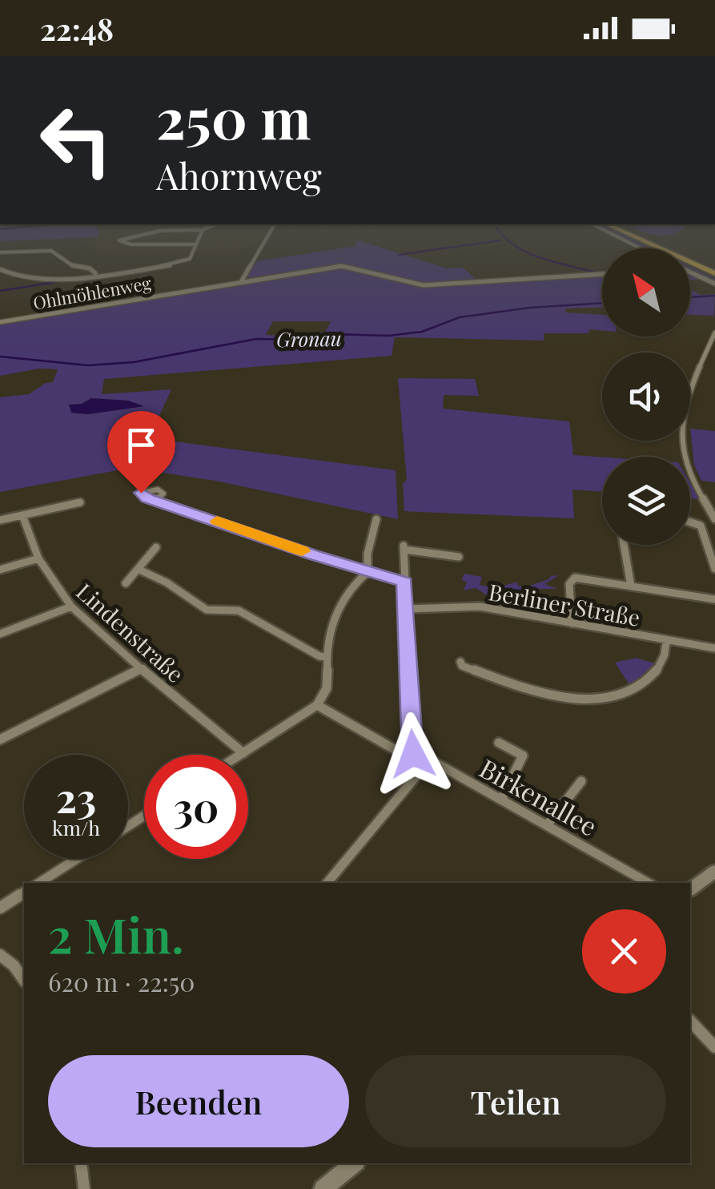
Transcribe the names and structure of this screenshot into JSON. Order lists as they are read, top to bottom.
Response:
{
  "streets": {
    "street": [
      "Ohlmöhlenweg",
      "Berliner Straße",
      "Lindenstraße",
      "Birkenallee"
    ]
  },
  "water": ["Gronau"],
  "north": "top left",
  "page": {
    "status": "22:48",
    "turn": ["250 m", "Ahornweg"],
    "speed": "23 km/h",
    "limit": "30",
    "heading": ["2 Min.", "620 m · 22:50"],
    "buttons": ["Beenden", "Teilen"]
  }
}
